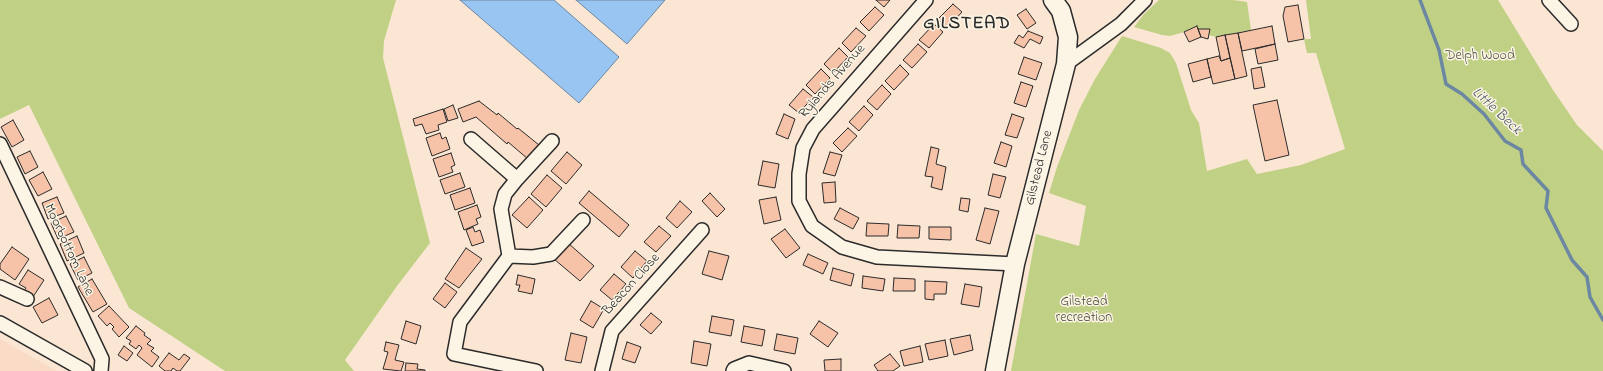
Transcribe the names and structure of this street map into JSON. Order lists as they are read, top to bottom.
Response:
{
  "streets": {
    "street": [
      "Rylands Avenue",
      "Gilstead Lane",
      "Moorbottom Lane",
      "Beacon Close"
    ]
  },
  "crossings": [
    ["Rylands Avenue", "Gilstead Lane"]
  ],
  "districts": ["GILSTEAD"],
  "water": ["Little Beck"],
  "parks": ["Delph Wood", "Gilstead recreation"]
}
